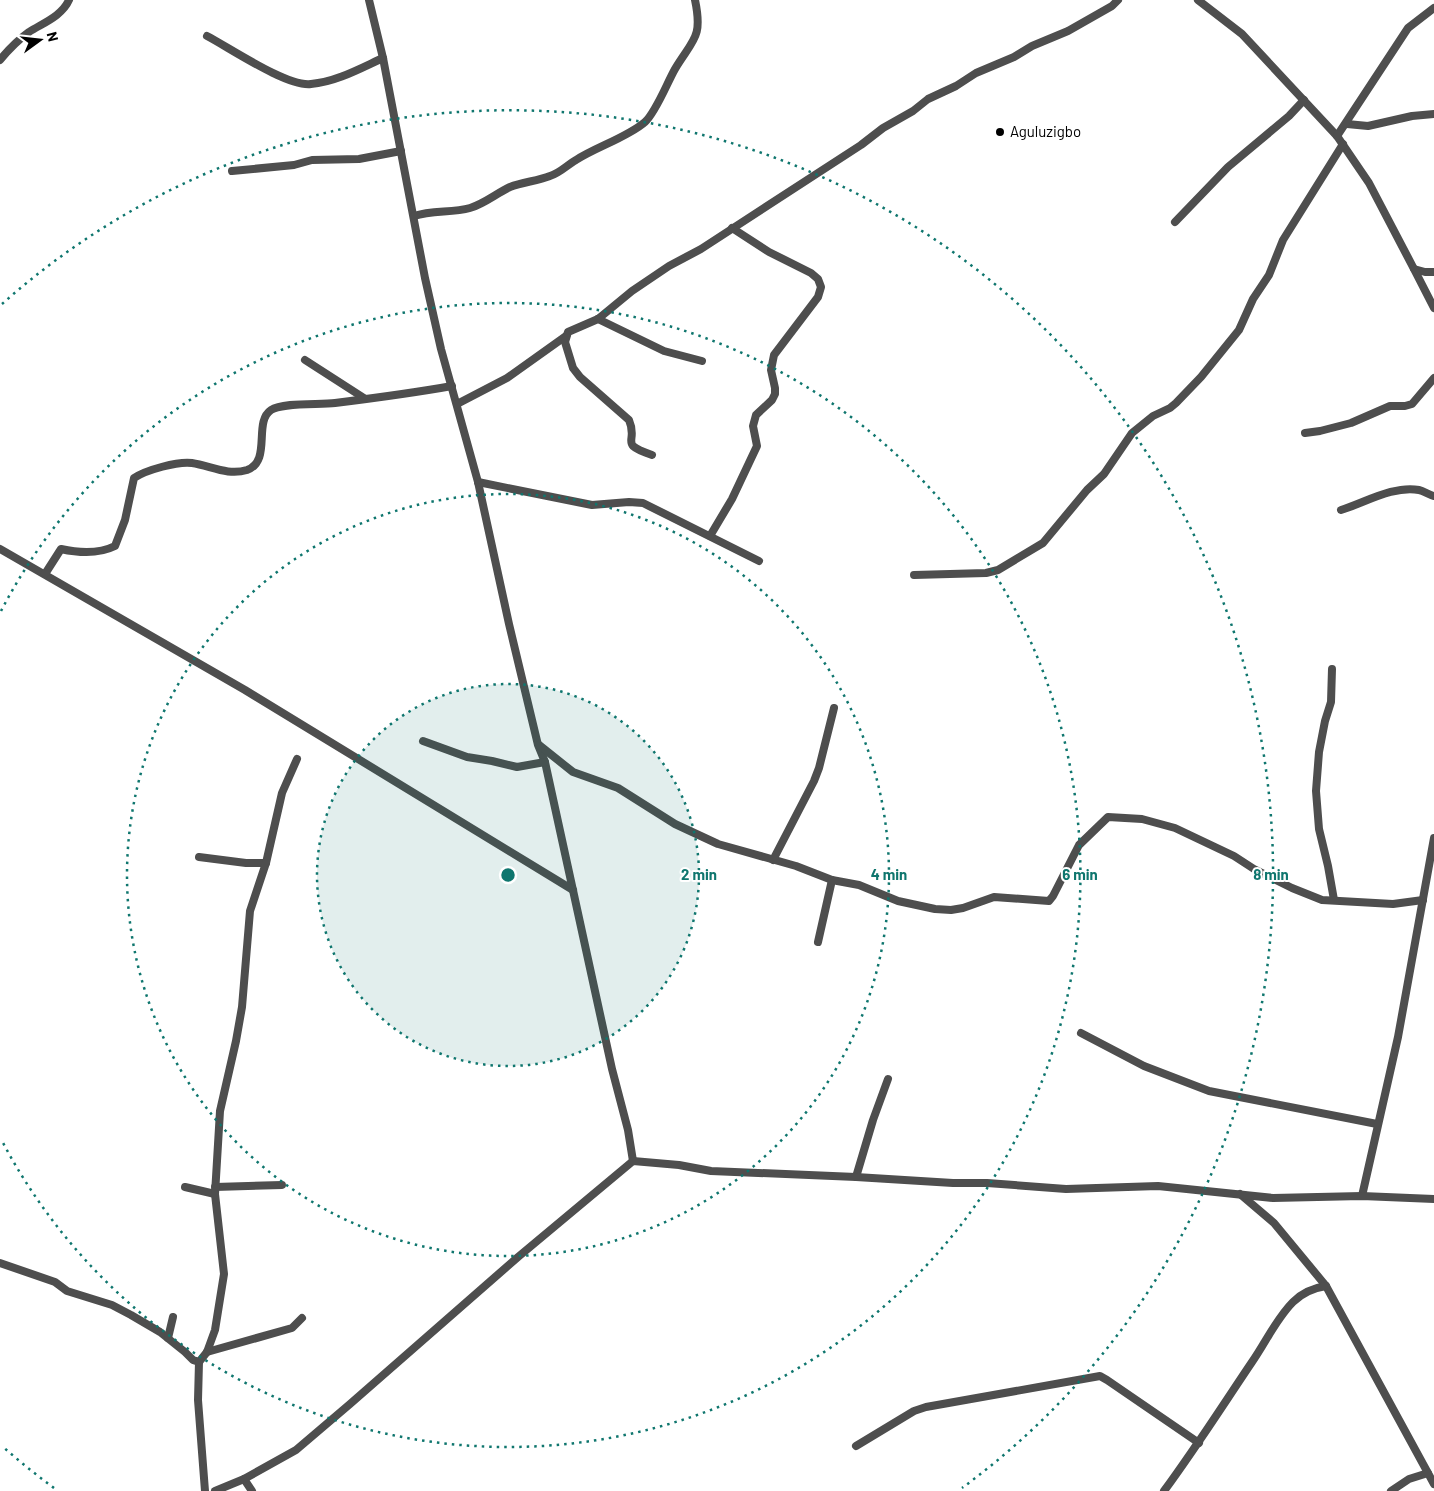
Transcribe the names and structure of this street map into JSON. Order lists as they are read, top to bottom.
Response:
{
  "places": ["Aguluzigbo"],
  "north": "right",
  "rings": [
    "2 min",
    "4 min",
    "6 min",
    "8 min"
  ]
}
